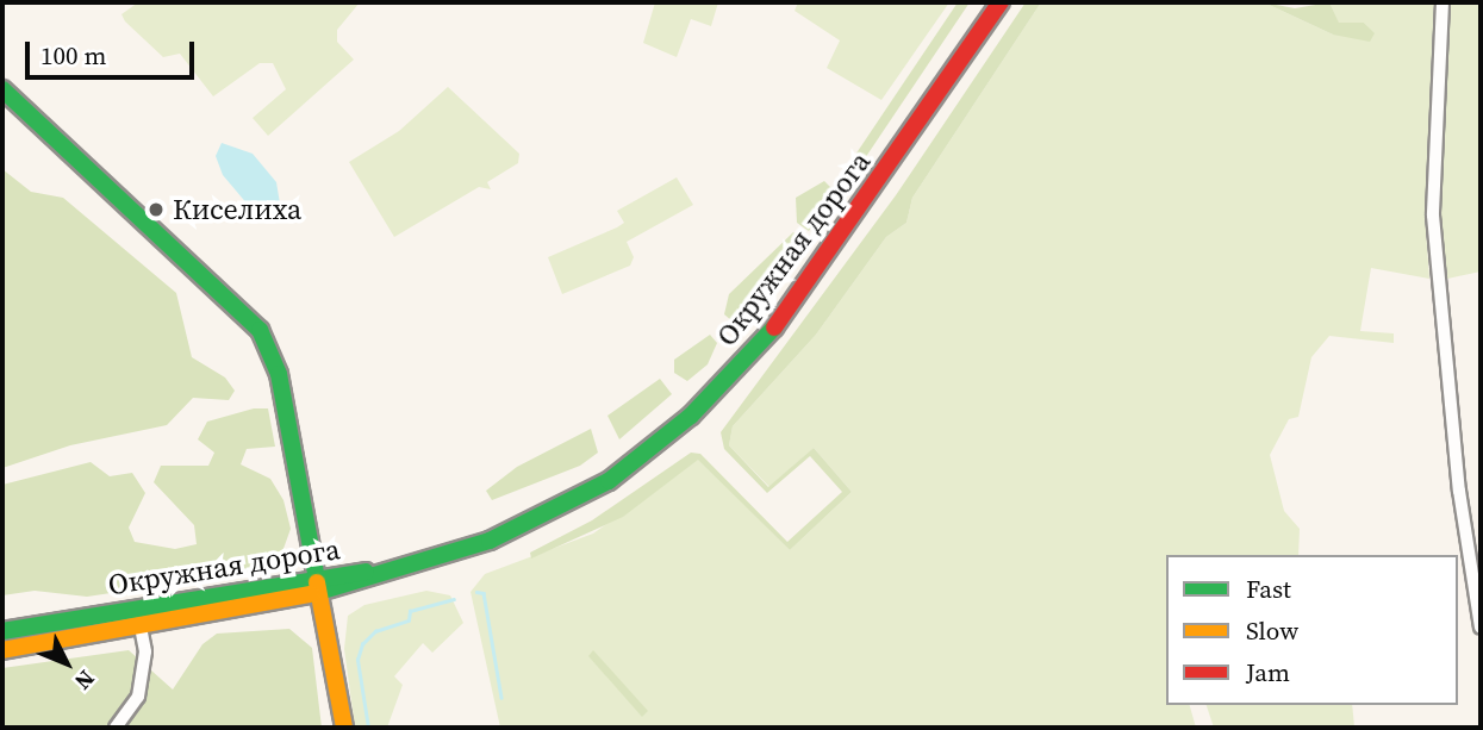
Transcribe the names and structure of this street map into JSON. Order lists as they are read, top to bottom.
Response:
{
  "streets": {
    "main road": ["Окружная дорога"]
  },
  "places": ["Киселиха"],
  "legend": ["Fast", "Slow", "Jam"],
  "scale_bar": "100 m",
  "north": "bottom right"
}
